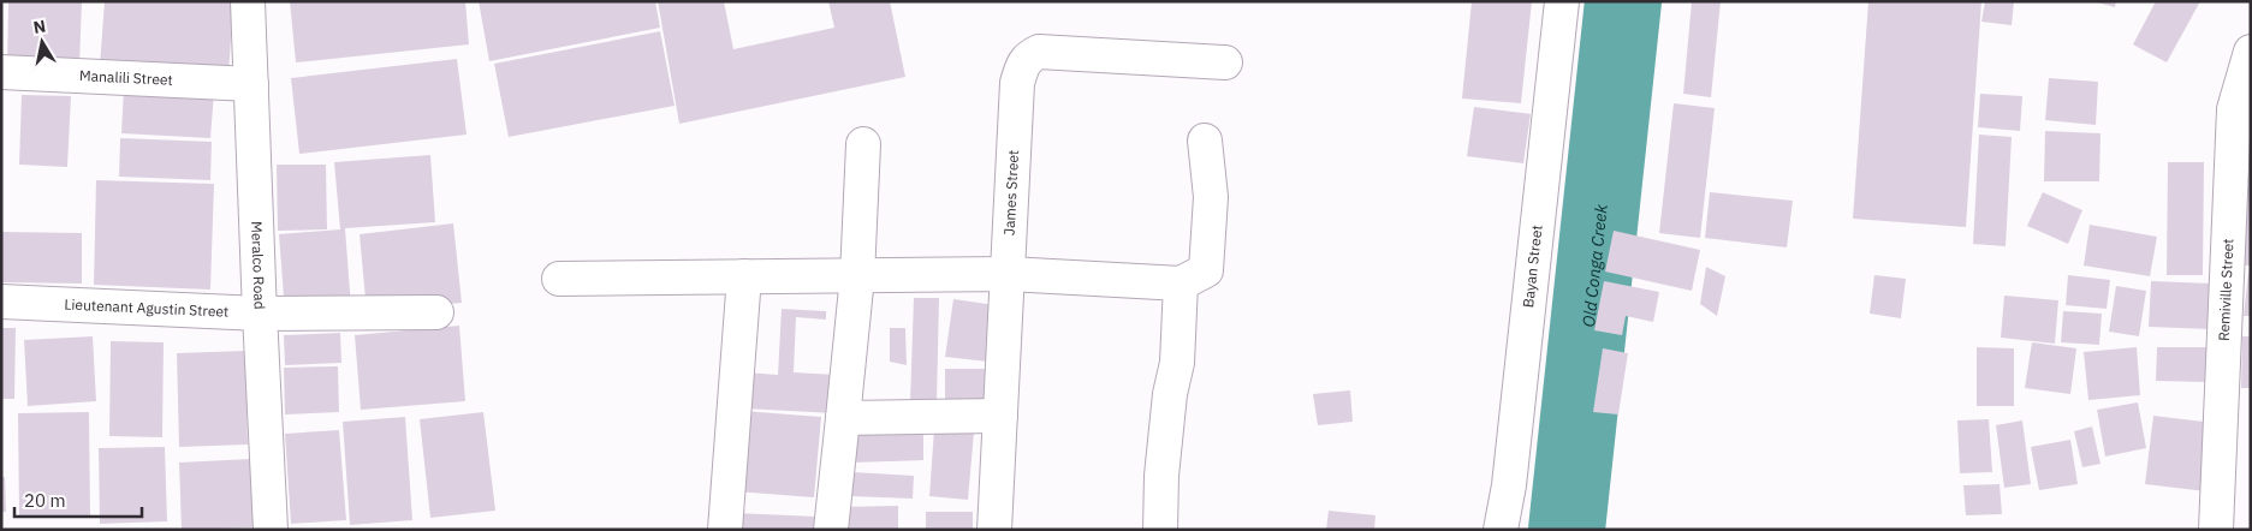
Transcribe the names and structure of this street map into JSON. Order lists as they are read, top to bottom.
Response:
{
  "streets": {
    "street": [
      "Manalili Street",
      "James Street",
      "Meralco Road",
      "Bayan Street",
      "Remiville Street",
      "Lieutenant Agustin Street"
    ]
  },
  "crossings": [
    ["Manalili Street", "Meralco Road"],
    ["Meralco Road", "Lieutenant Agustin Street"]
  ],
  "water": ["Old Conga Creek"],
  "scale_bar": "20 m",
  "north": "top"
}
